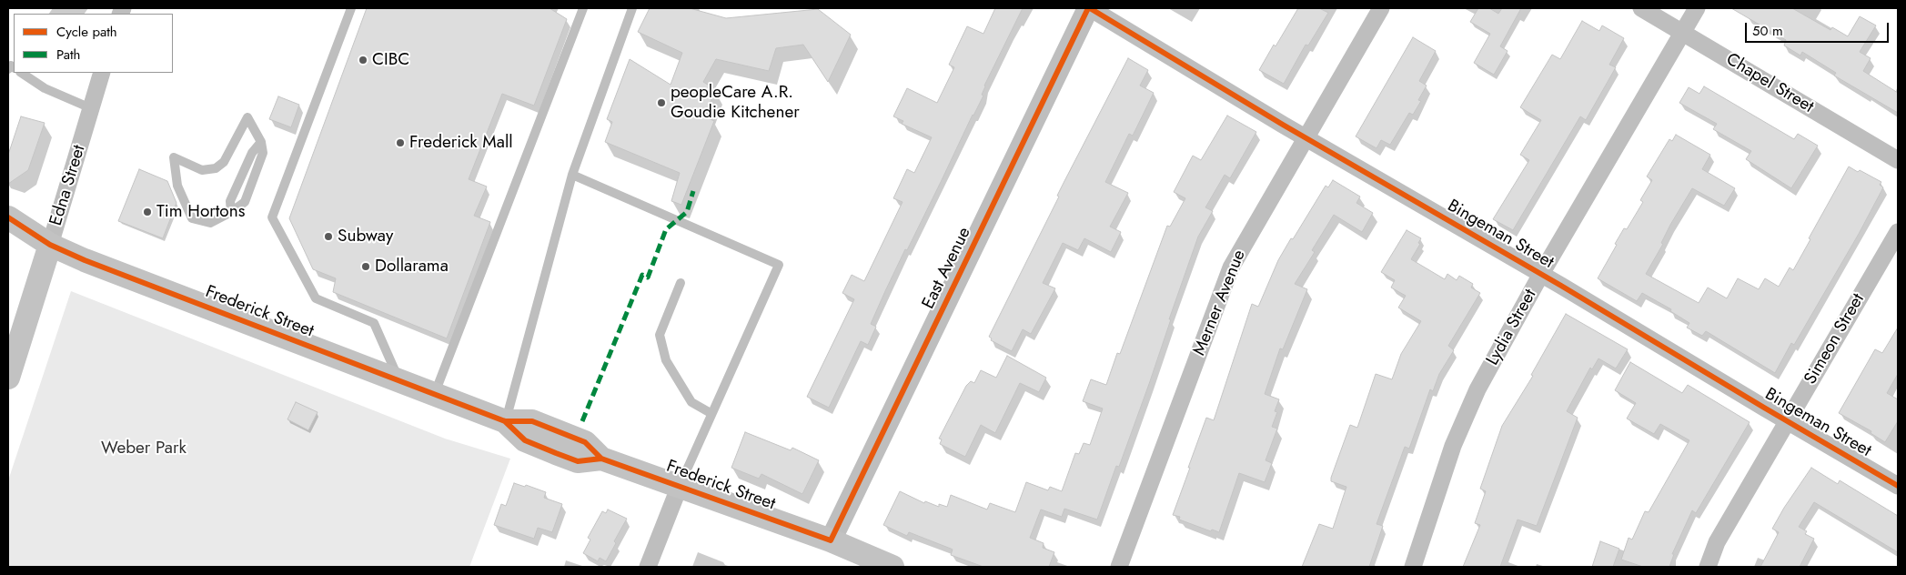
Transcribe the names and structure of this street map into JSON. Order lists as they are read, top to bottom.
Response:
{
  "streets": {
    "main road": ["Edna Street", "Frederick Street"],
    "street": [
      "Chapel Street",
      "Bingeman Street",
      "East Avenue",
      "Merner Avenue",
      "Lydia Street",
      "Simeon Street"
    ]
  },
  "crossings": [
    ["Chapel Street", "Lydia Street"],
    ["Edna Street", "Frederick Street"],
    ["Bingeman Street", "East Avenue"],
    ["Bingeman Street", "Merner Avenue"],
    ["Bingeman Street", "Lydia Street"],
    ["Bingeman Street", "Simeon Street"],
    ["East Avenue", "Frederick Street"]
  ],
  "parks": ["Weber Park"],
  "places": [
    "CIBC",
    "peopleCare A.R. Goudie Kitchener",
    "Frederick Mall",
    "Tim Hortons",
    "Subway",
    "Dollarama"
  ],
  "legend": ["Cycle path", "Path"],
  "scale_bar": "50 m"
}
